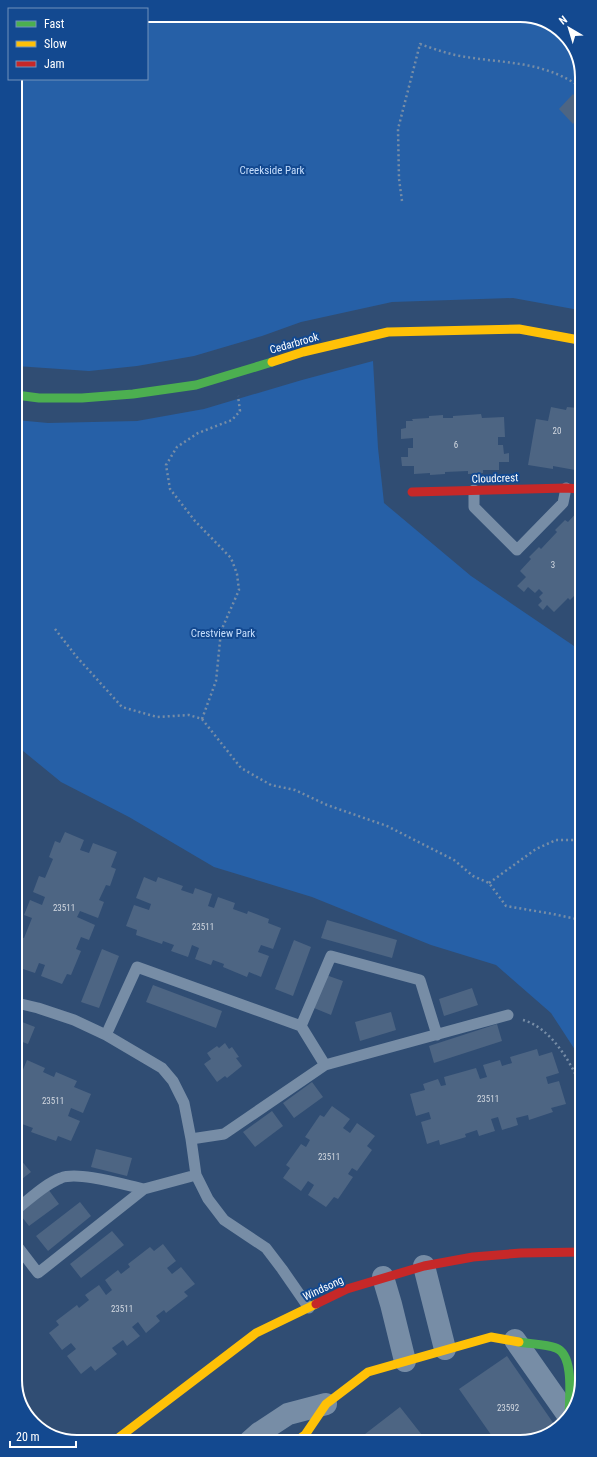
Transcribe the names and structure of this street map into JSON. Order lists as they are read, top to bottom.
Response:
{
  "streets": {
    "street": ["Cedarbrook", "Cloudcrest", "Windsong"]
  },
  "parks": ["Creekside Park", "Crestview Park"],
  "house_numbers": [
    "20",
    "6",
    "3",
    "23511",
    "23511",
    "23511",
    "23511",
    "23511",
    "23511",
    "23592"
  ],
  "legend": ["Fast", "Slow", "Jam"],
  "scale_bar": "20 m",
  "north": "top left"
}
